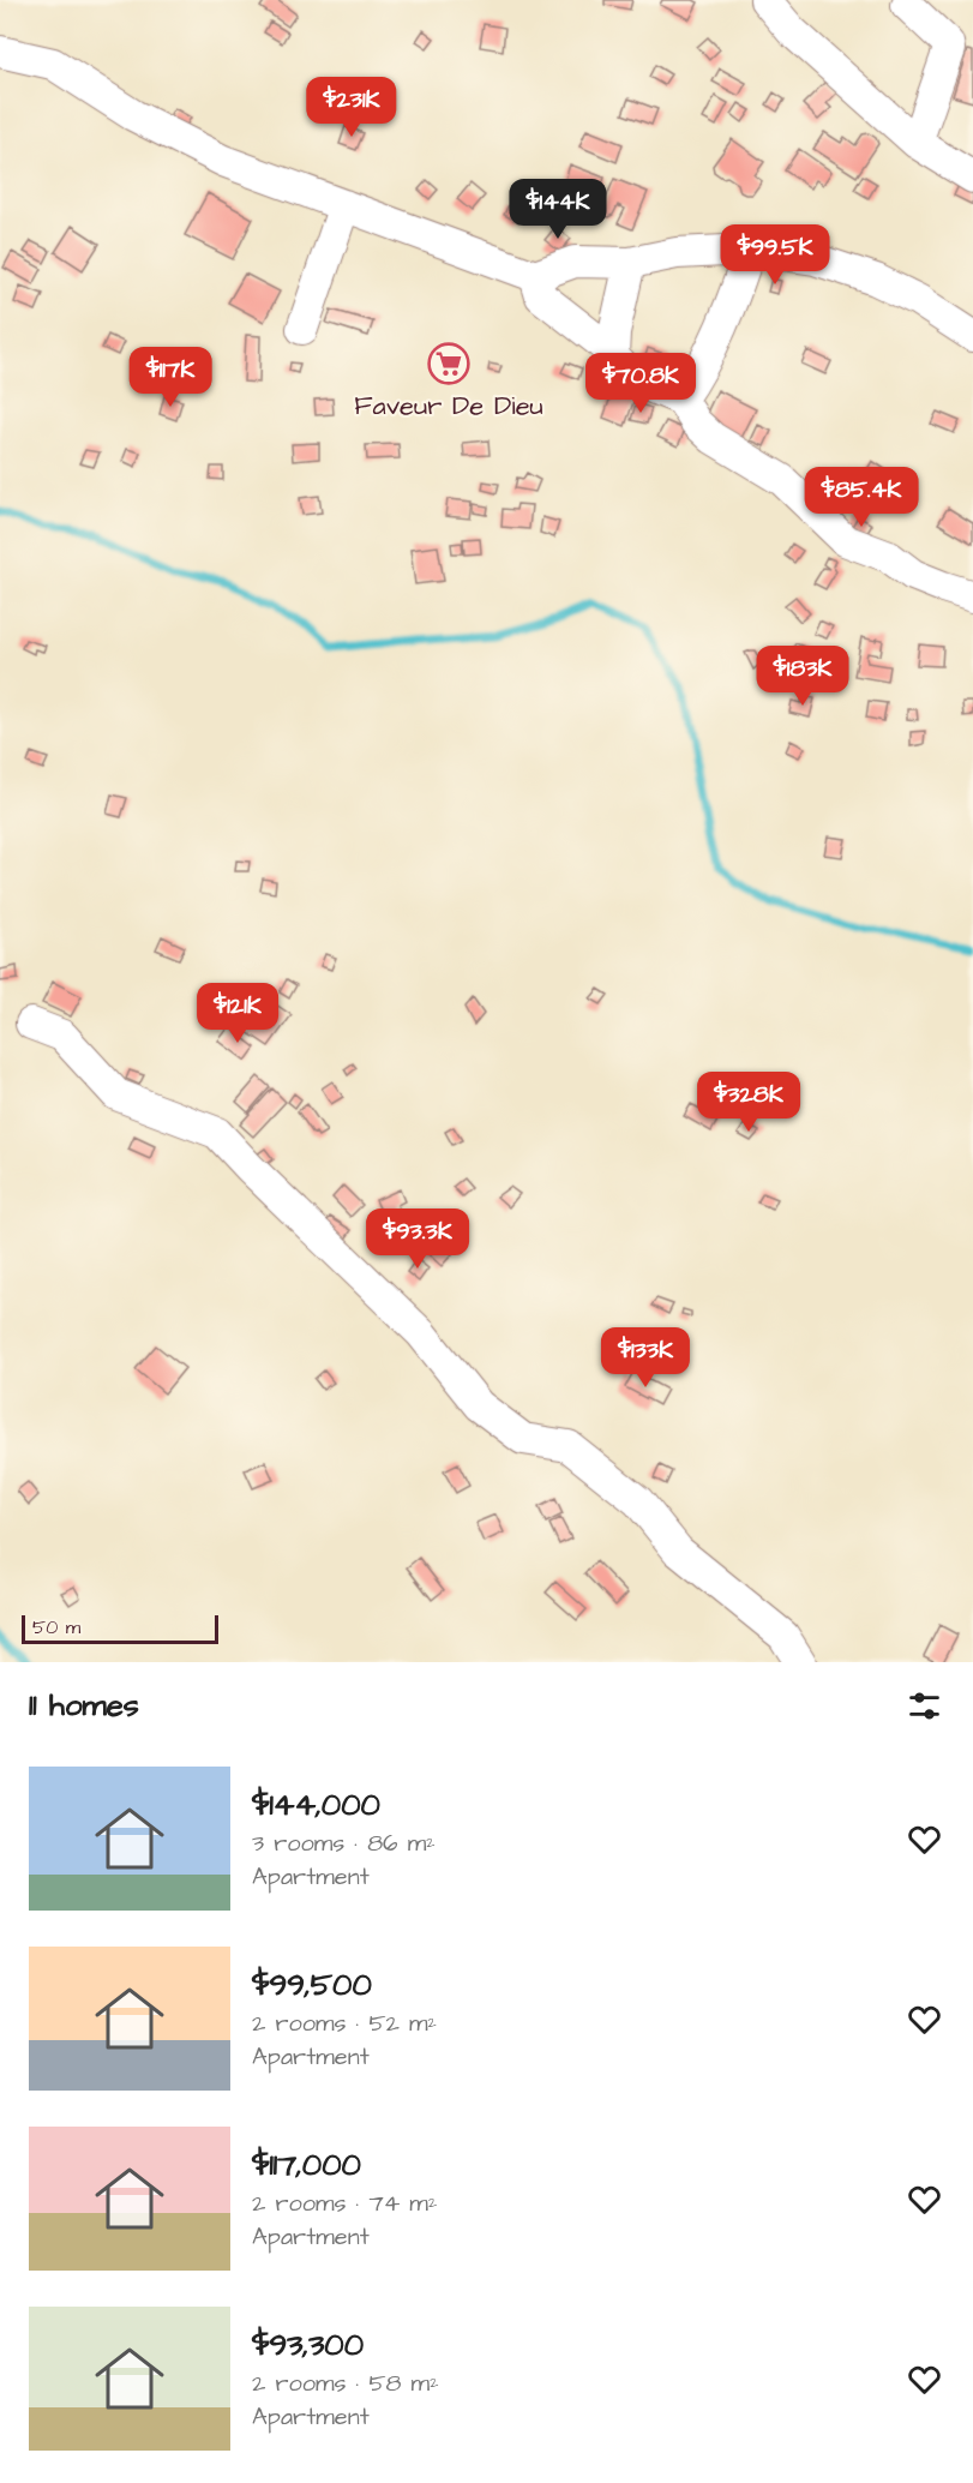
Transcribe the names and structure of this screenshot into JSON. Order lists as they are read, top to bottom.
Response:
{
  "places": {
    "supermarket": ["Faveur De Dieu"]
  },
  "scale_bar": "50 m",
  "page": {
    "price": [
      "$231K",
      "$144K",
      "$99.5K",
      "$117K",
      "$70.8K",
      "$85.4K",
      "$183K",
      "$121K",
      "$328K",
      "$93.3K",
      "$133K"
    ],
    "scale": "50 m",
    "heading": "11 homes",
    "list": [
      {
        "name": "$144,000",
        "note": "3 rooms · 86 m² · Apartment"
      },
      {
        "name": "$99,500",
        "note": "2 rooms · 52 m² · Apartment"
      },
      {
        "name": "$117,000",
        "note": "2 rooms · 74 m² · Apartment"
      },
      {
        "name": "$93,300",
        "note": "2 rooms · 58 m² · Apartment"
      }
    ]
  }
}
